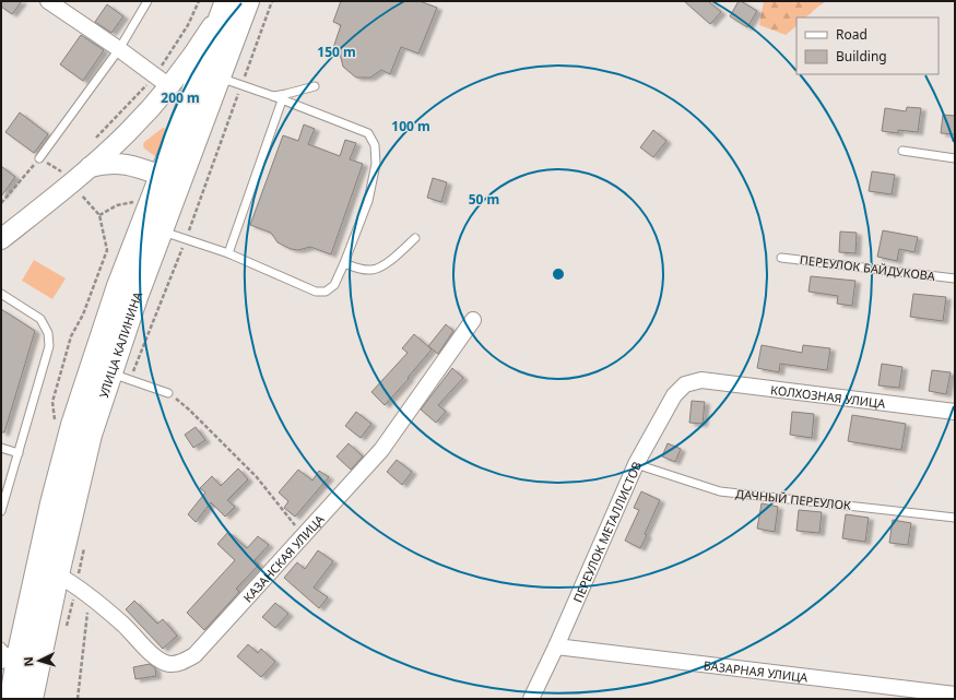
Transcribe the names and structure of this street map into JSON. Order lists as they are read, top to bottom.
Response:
{
  "streets": {
    "main road": ["УЛИЦА КАЛИНИНА"],
    "street": [
      "КОЛХОЗНАЯ УЛИЦА",
      "ПЕРЕУЛОК МЕТАЛЛИСТОВ",
      "КАЗАНСКАЯ УЛИЦА",
      "БАЗАРНАЯ УЛИЦА"
    ],
    "lane": ["ПЕРЕУЛОК БАЙДУКОВА", "ДАЧНЫЙ ПЕРЕУЛОК"]
  },
  "crossings": [
    ["УЛИЦА КАЛИНИНА", "КАЗАНСКАЯ УЛИЦА"],
    ["КОЛХОЗНАЯ УЛИЦА", "ПЕРЕУЛОК МЕТАЛЛИСТОВ"],
    ["ДАЧНЫЙ ПЕРЕУЛОК", "ПЕРЕУЛОК МЕТАЛЛИСТОВ"],
    ["ПЕРЕУЛОК МЕТАЛЛИСТОВ", "БАЗАРНАЯ УЛИЦА"]
  ],
  "legend": ["Road", "Building"],
  "north": "left",
  "rings": [
    "150 m",
    "200 m",
    "100 m",
    "50 m"
  ]
}
